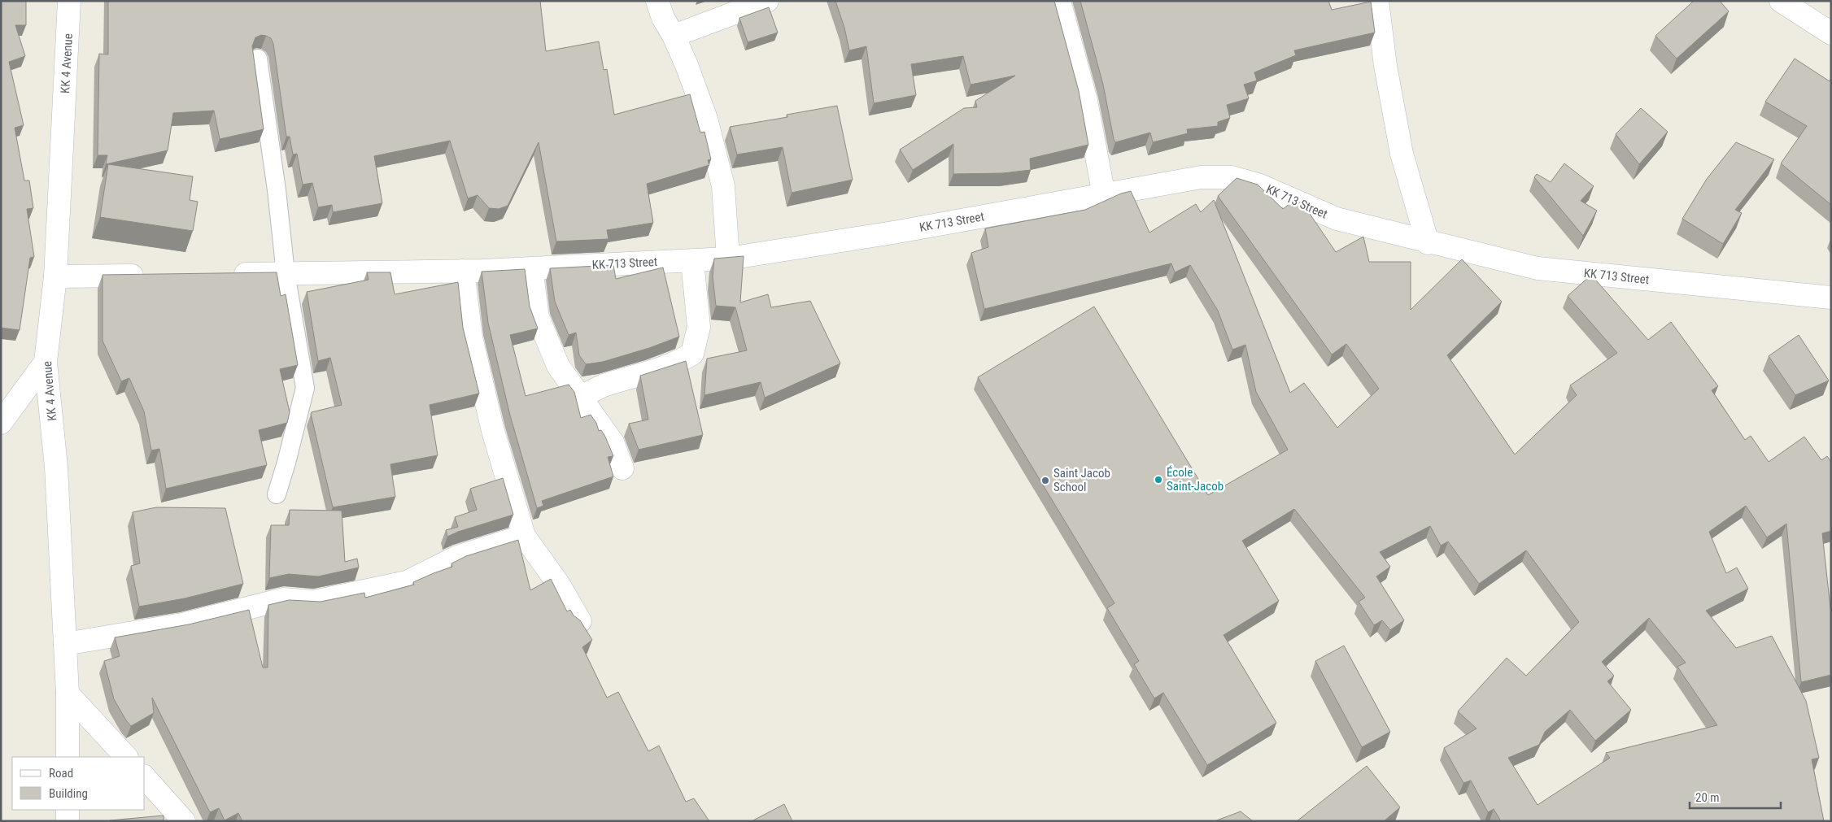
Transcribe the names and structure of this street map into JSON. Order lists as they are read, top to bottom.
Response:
{
  "streets": {
    "street": ["KK 4 Avenue", "KK 713 Street"]
  },
  "places": ["École Saint-Jacob", "Saint Jacob School"],
  "legend": ["Road", "Building"],
  "scale_bar": "20 m"
}
